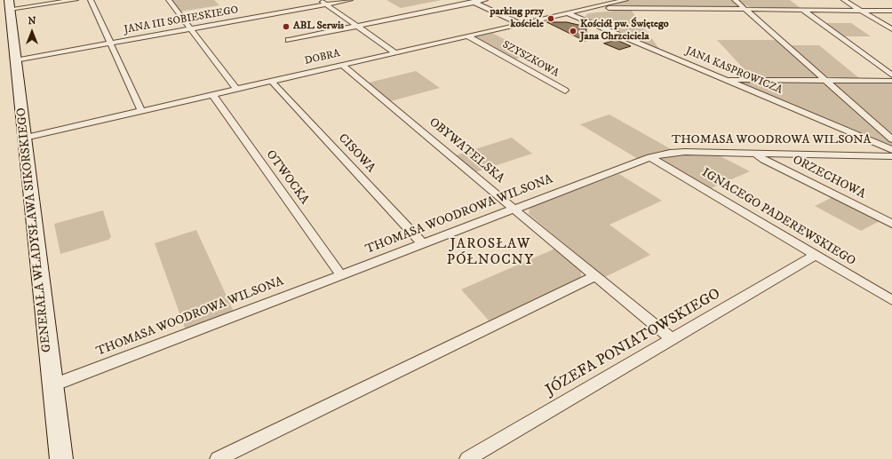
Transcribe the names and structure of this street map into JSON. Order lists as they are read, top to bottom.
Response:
{
  "streets": {
    "main road": ["GENERAŁA WŁADYSŁAWA SIKORSKIEGO"],
    "street": [
      "JANA III SOBIESKIEGO",
      "DOBRA",
      "SZYSZKOWA",
      "JANA KASPROWICZA",
      "THOMASA WOODROWA WILSONA",
      "OBYWATELSKA",
      "CISOWA",
      "OTWOCKA",
      "ORZECHOWA",
      "IGNACEGO PADEREWSKIEGO",
      "JÓZEFA PONIATOWSKIEGO"
    ]
  },
  "crossings": [
    ["JANA III SOBIESKIEGO", "GENERAŁA WŁADYSŁAWA SIKORSKIEGO"],
    ["DOBRA", "SZYSZKOWA"],
    ["DOBRA", "JANA KASPROWICZA"],
    ["DOBRA", "OBYWATELSKA"],
    ["DOBRA", "CISOWA"],
    ["DOBRA", "OTWOCKA"],
    ["DOBRA", "GENERAŁA WŁADYSŁAWA SIKORSKIEGO"],
    ["JANA KASPROWICZA", "THOMASA WOODROWA WILSONA"],
    ["THOMASA WOODROWA WILSONA", "OBYWATELSKA"],
    ["THOMASA WOODROWA WILSONA", "CISOWA"],
    ["THOMASA WOODROWA WILSONA", "OTWOCKA"],
    ["THOMASA WOODROWA WILSONA", "ORZECHOWA"],
    ["THOMASA WOODROWA WILSONA", "IGNACEGO PADEREWSKIEGO"],
    ["THOMASA WOODROWA WILSONA", "GENERAŁA WŁADYSŁAWA SIKORSKIEGO"],
    ["OBYWATELSKA", "JÓZEFA PONIATOWSKIEGO"],
    ["IGNACEGO PADEREWSKIEGO", "JÓZEFA PONIATOWSKIEGO"]
  ],
  "districts": ["JAROSŁAW PÓŁNOCNY"],
  "places": ["parking przy kościele", "ABL Serwis", "Kościół pw. Świętego Jana Chrzciciela"],
  "north": "top"
}
